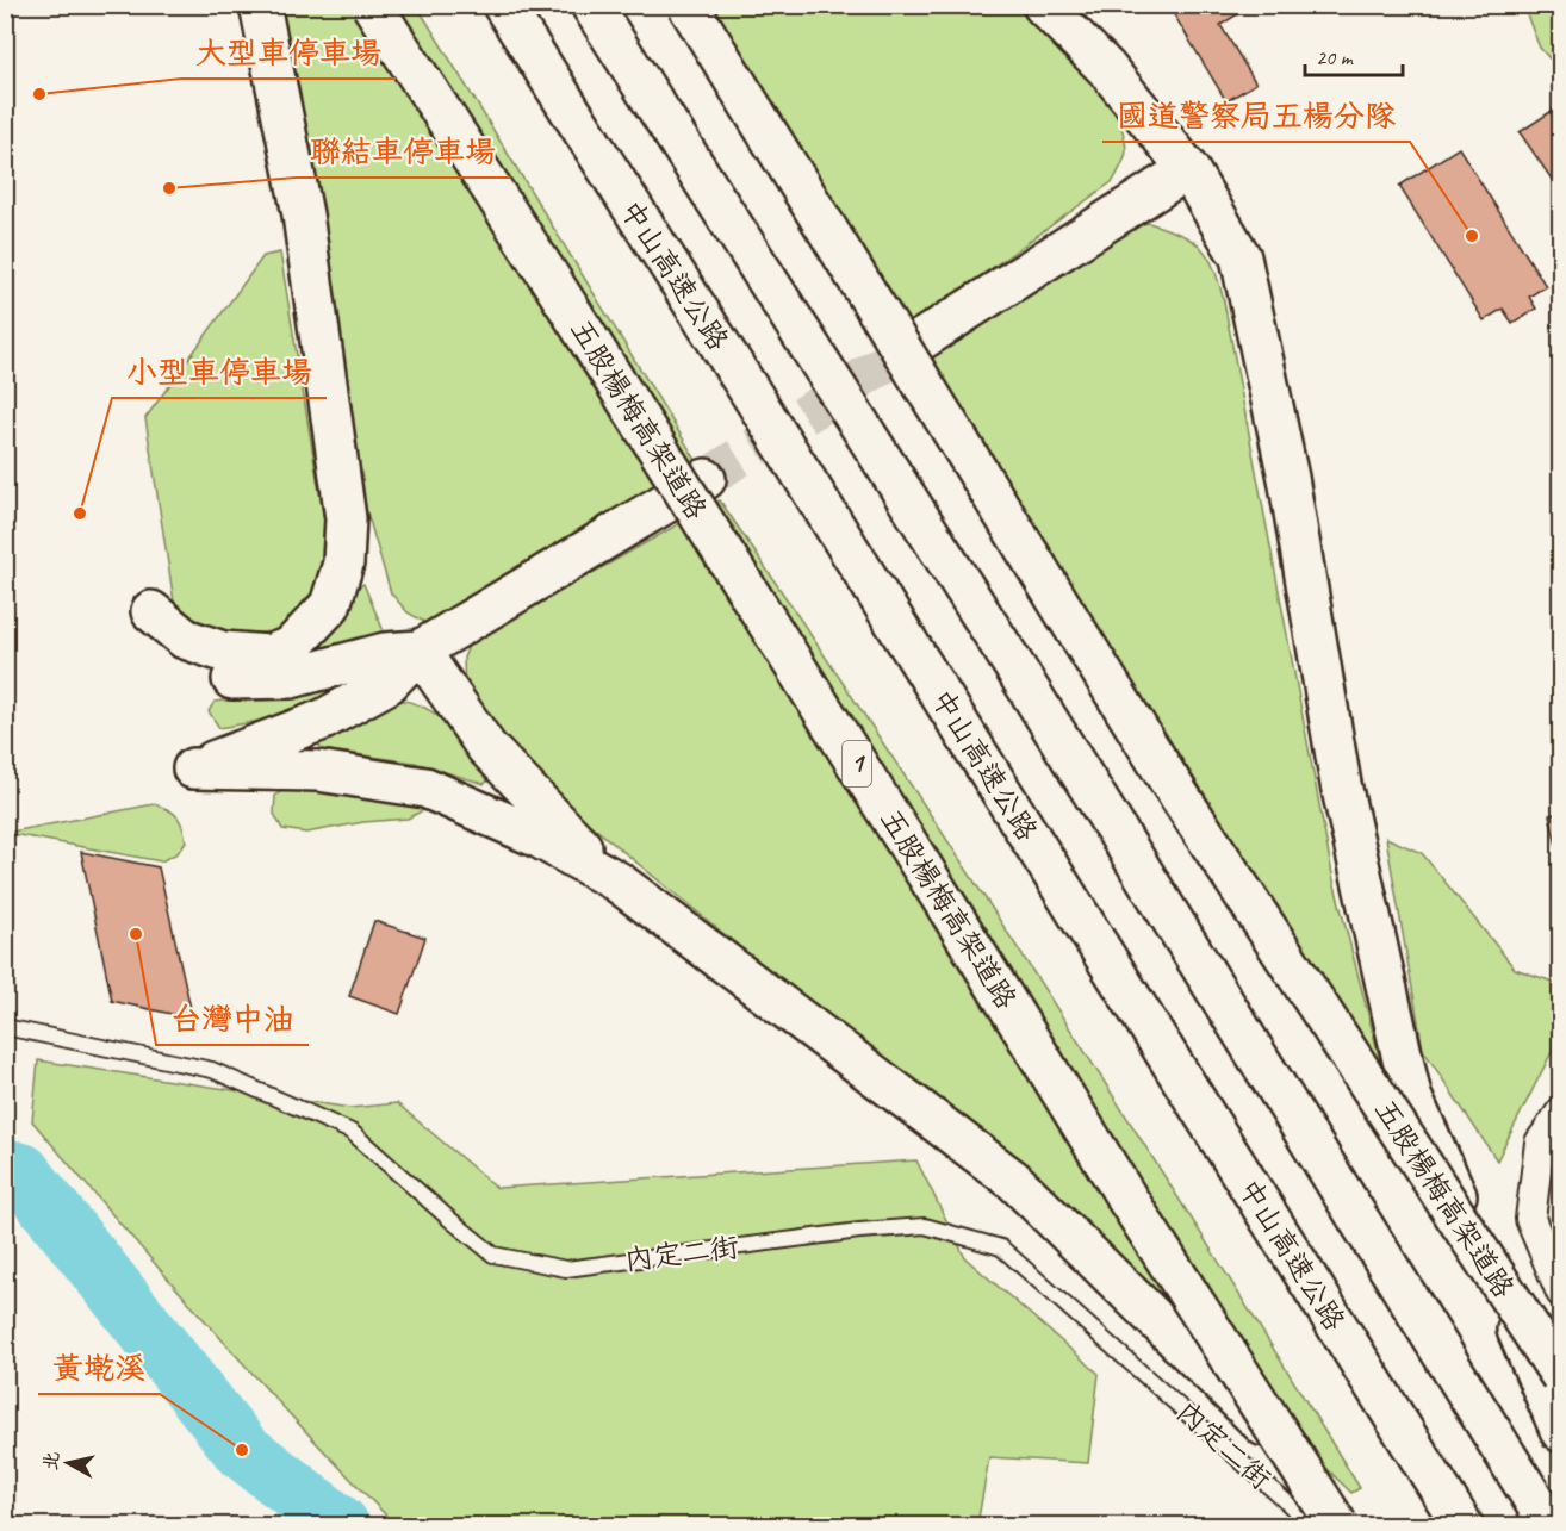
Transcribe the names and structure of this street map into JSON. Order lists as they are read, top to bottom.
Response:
{
  "streets": {
    "highway": ["中山高速公路", "五股楊梅高架道路", "1"],
    "lane": ["內定二街"]
  },
  "places": [
    "大型車停車場",
    "聯結車停車場",
    "國道警察局五楊分隊",
    "小型車停車場",
    "台灣中油",
    "黃墘溪"
  ],
  "scale_bar": "20 m",
  "north": "left"
}
